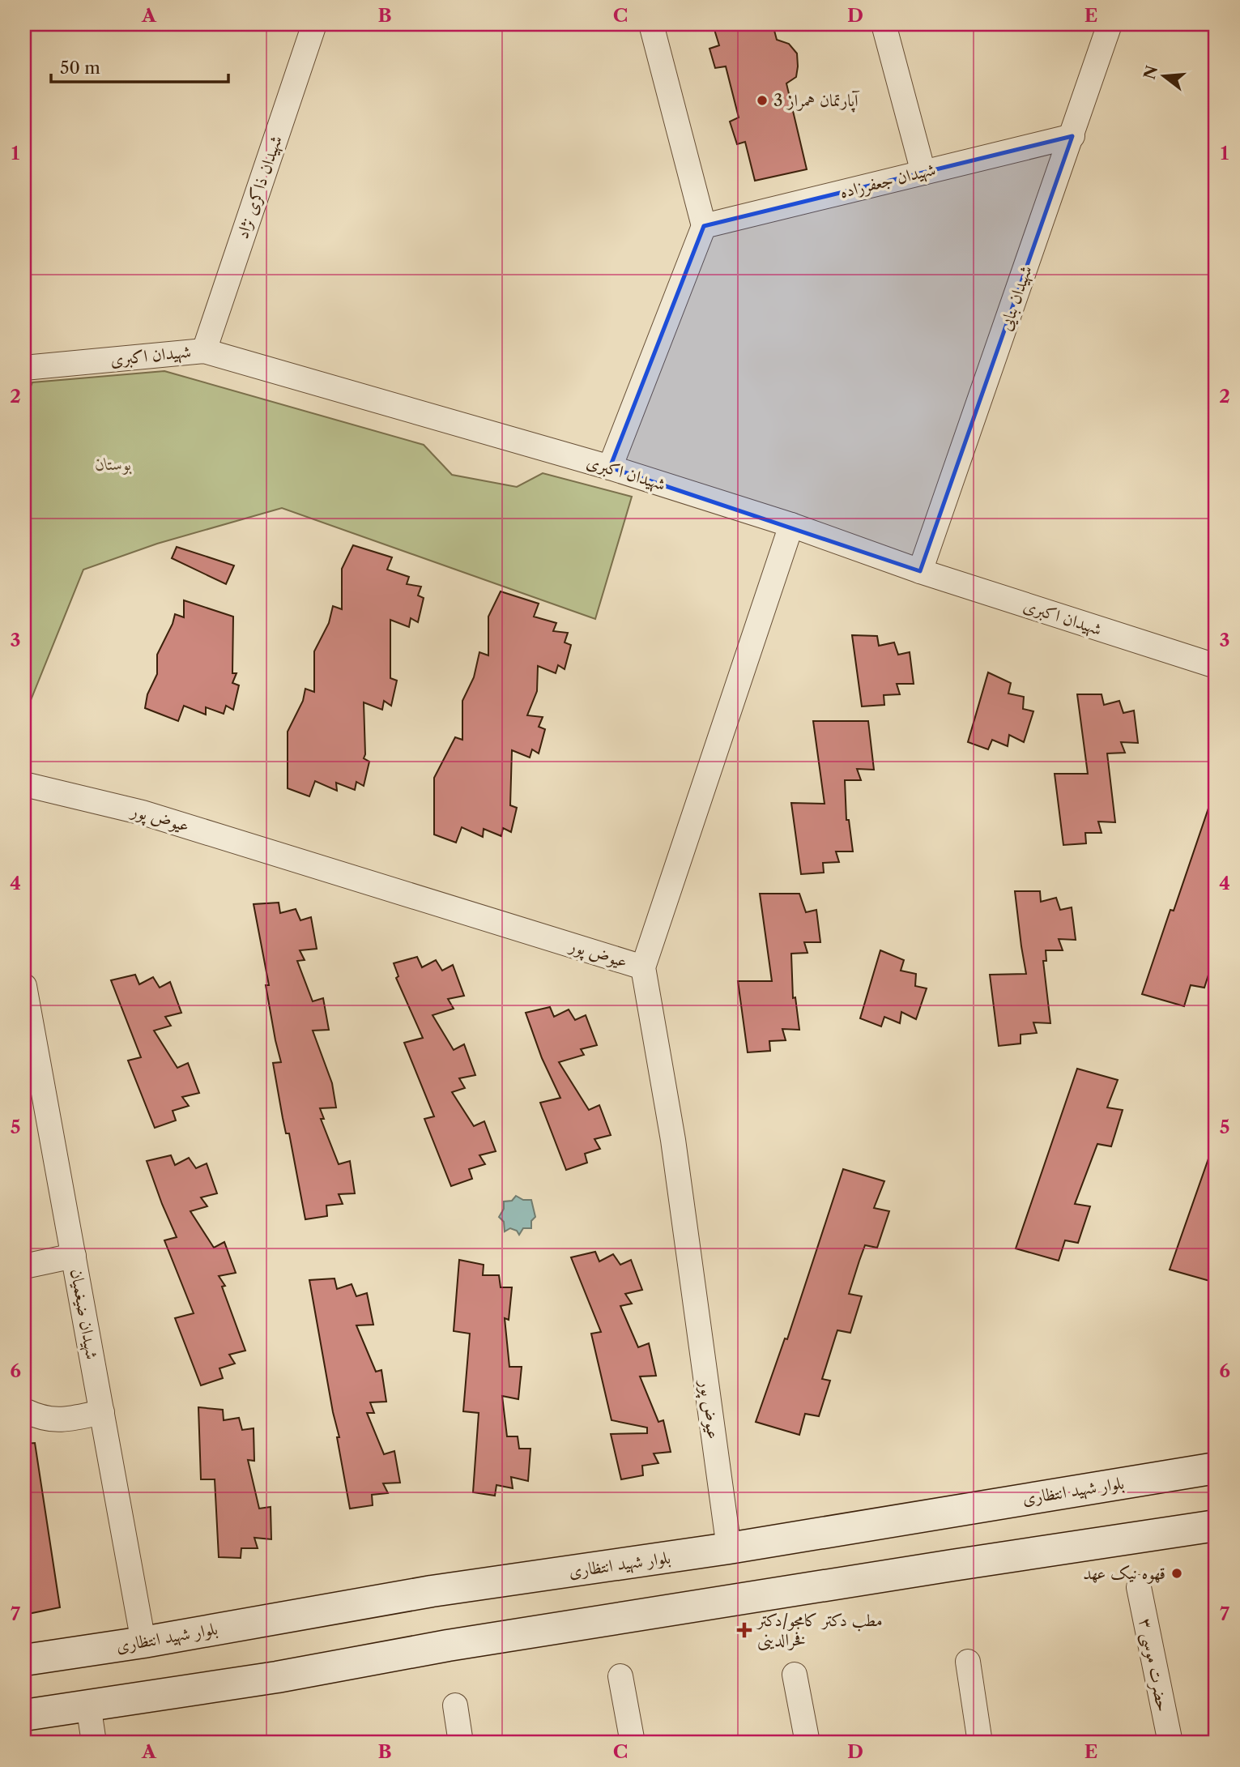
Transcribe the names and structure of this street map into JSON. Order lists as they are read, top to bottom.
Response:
{
  "streets": {
    "main road": ["بلوار شهید انتظاری"],
    "street": [
      "شهیدان جعفرزاده",
      "شهیدان ذاکری نژاد",
      "شهیدان بنایی",
      "شهیدان اکبری",
      "عیوض پور",
      "شهیدان ضیغمیان",
      "حضرت موسی ۳"
    ]
  },
  "crossings": [
    ["شهیدان جعفرزاده", "شهیدان بنایی"],
    ["شهیدان ذاکری نژاد", "شهیدان اکبری"],
    ["شهیدان بنایی", "شهیدان اکبری"],
    ["عیوض پور", "بلوار شهید انتظاری"],
    ["شهیدان ضیغمیان", "بلوار شهید انتظاری"]
  ],
  "parks": ["بوستان"],
  "places": {
    "other": ["آپارتمان همراز 3", "قهوه نیک عهد"],
    "health": ["مطب دکتر کامجو/دکتر فخرالدینی"]
  },
  "scale_bar": "50 m",
  "north": "left",
  "grid": {
    "columns": [
      "A",
      "B",
      "C",
      "D",
      "E"
    ],
    "rows": [
      "1",
      "2",
      "3",
      "4",
      "5",
      "6",
      "7"
    ]
  }
}
